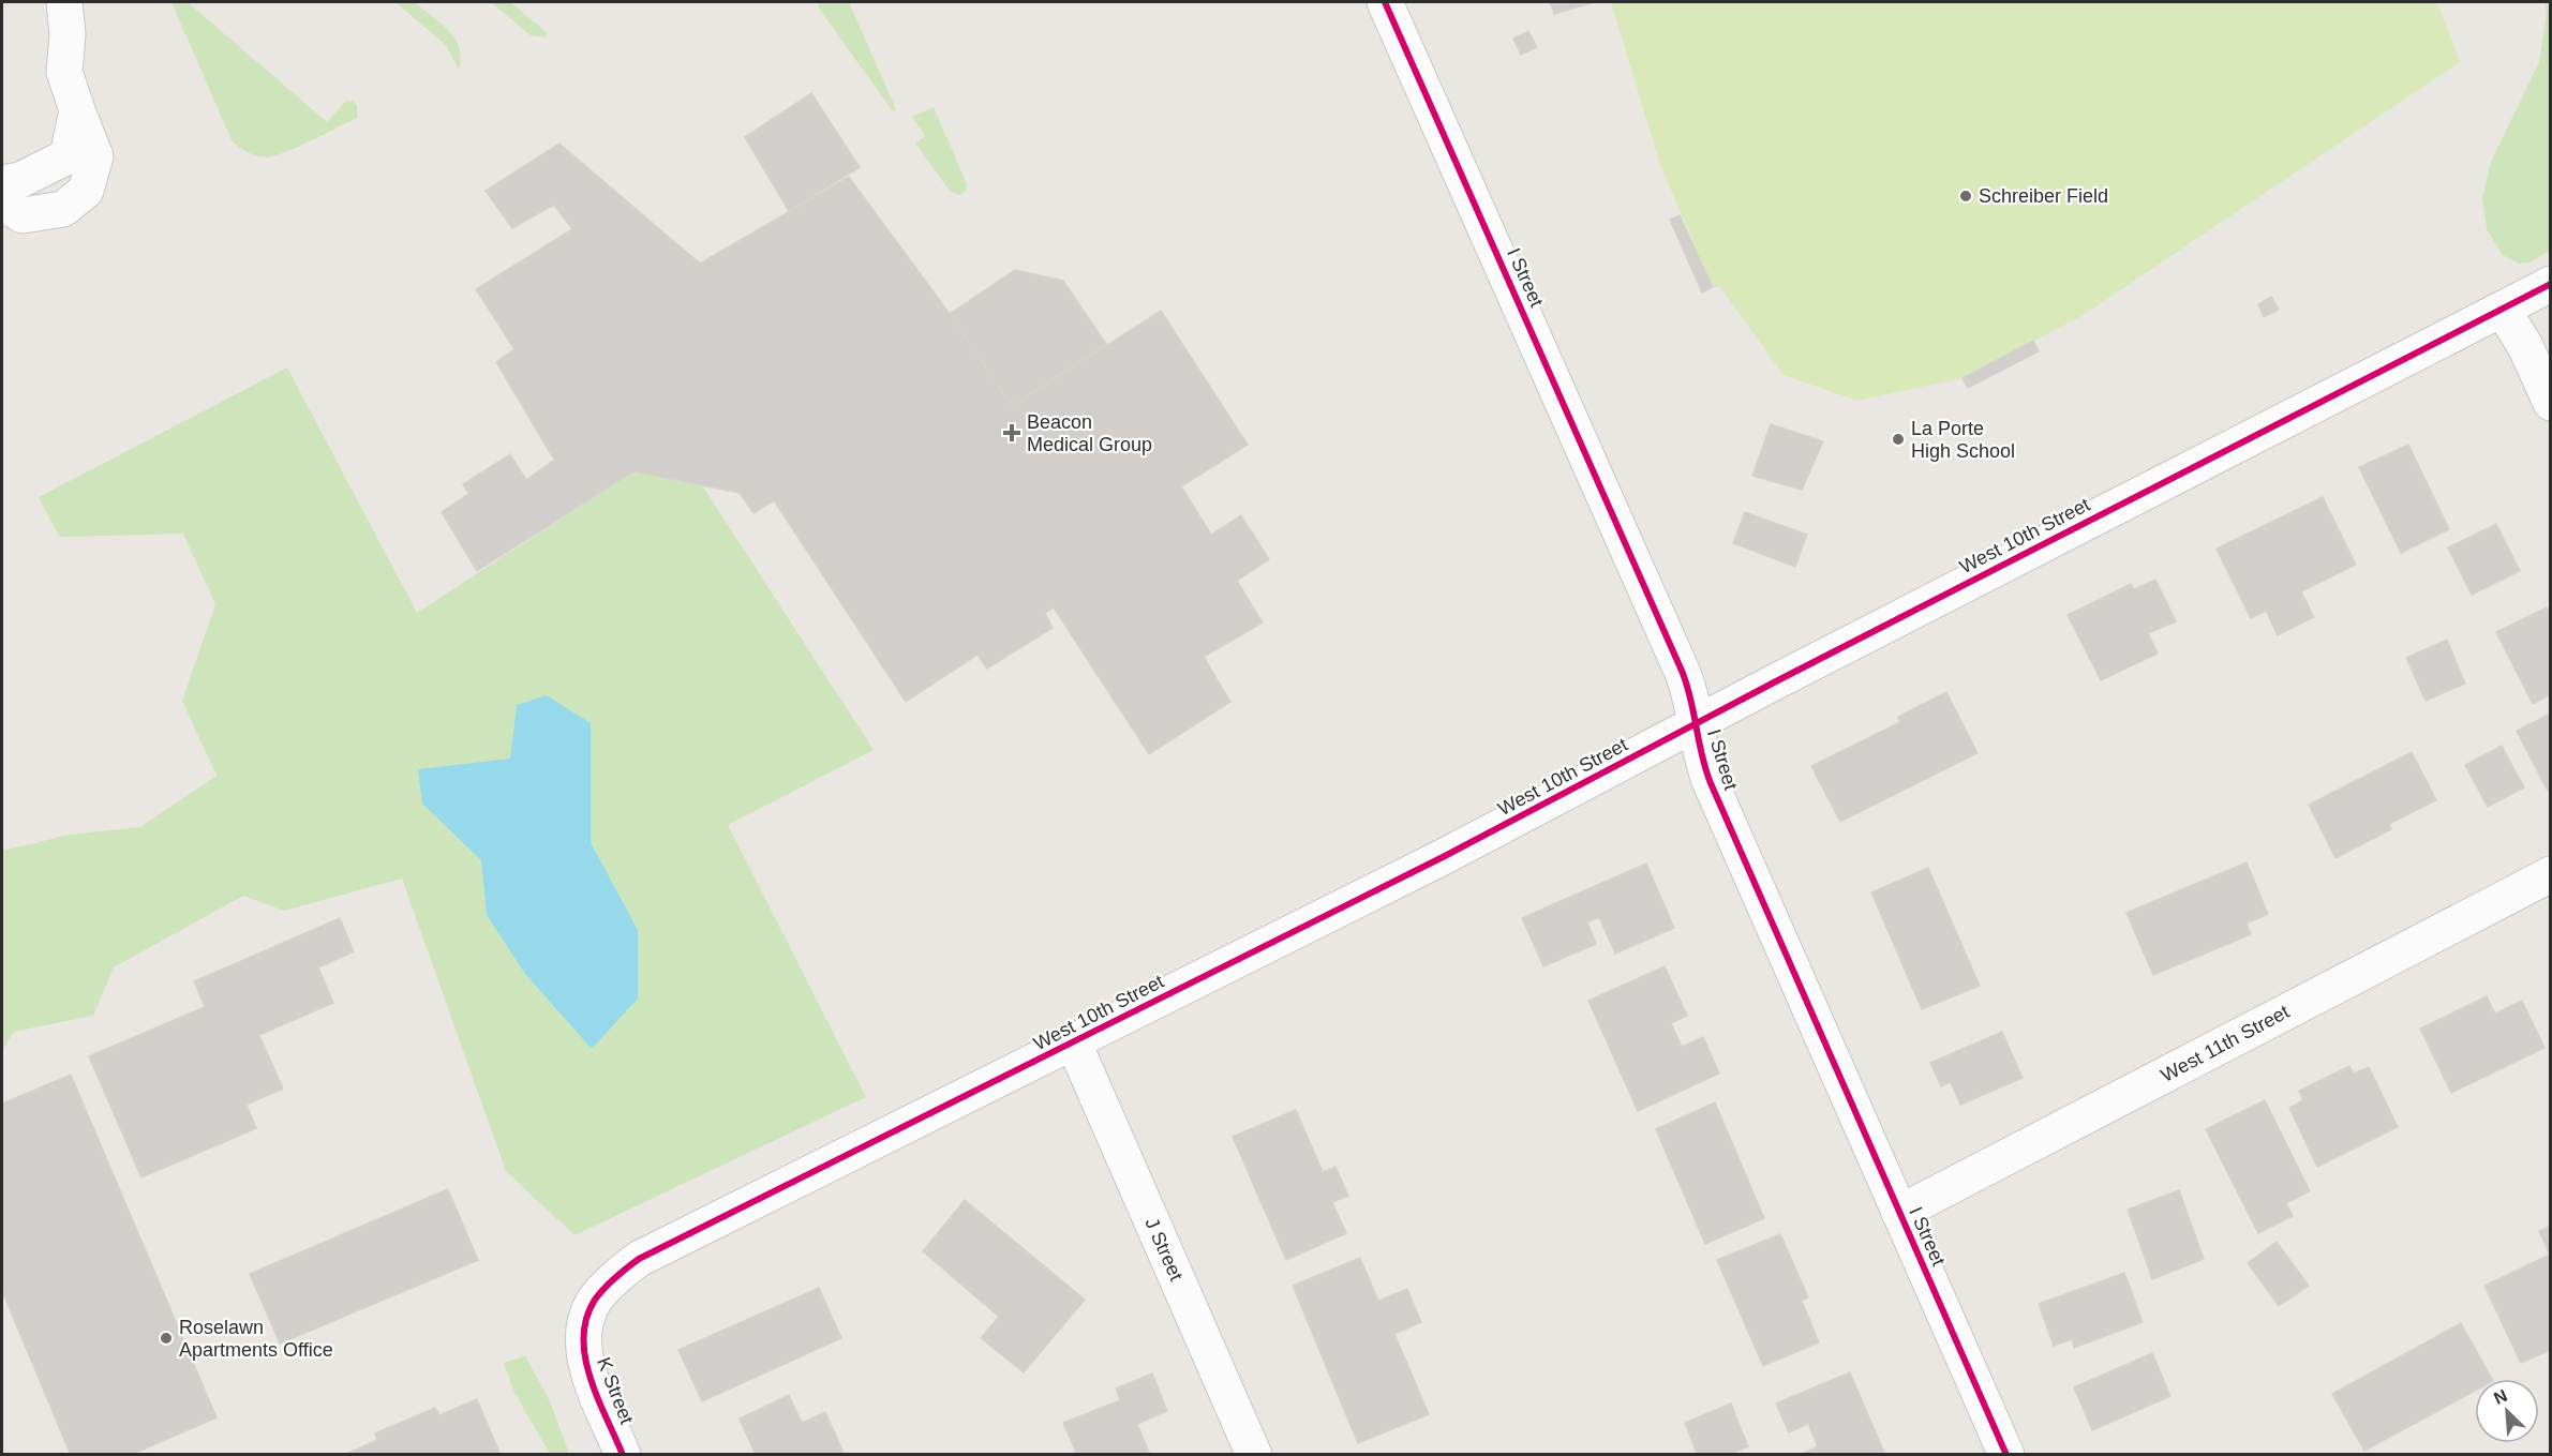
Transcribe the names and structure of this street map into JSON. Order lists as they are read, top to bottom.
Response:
{
  "streets": {
    "street": [
      "I Street",
      "West 10th Street",
      "West 11th Street",
      "J Street",
      "K Street"
    ]
  },
  "crossings": [
    ["I Street", "West 10th Street"],
    ["I Street", "West 11th Street"],
    ["West 10th Street", "J Street"],
    ["West 10th Street", "K Street"]
  ],
  "places": {
    "other": ["Schreiber Field", "La Porte High School", "Roselawn Apartments Office"],
    "health": ["Beacon Medical Group"]
  },
  "north": "top left"
}
